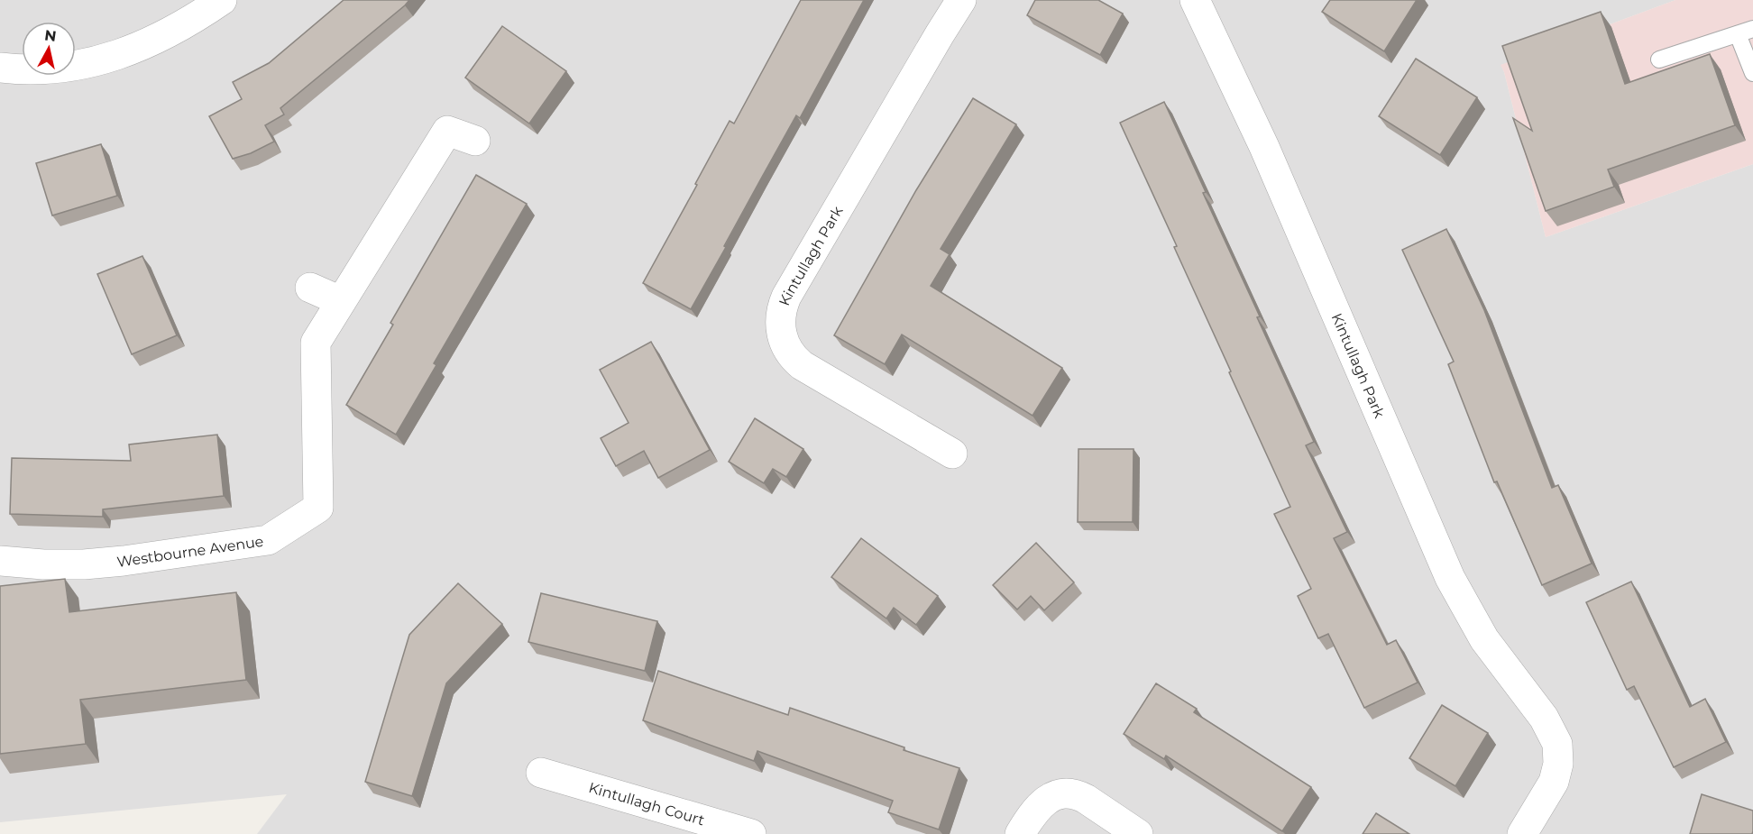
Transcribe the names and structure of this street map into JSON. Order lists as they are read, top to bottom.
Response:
{
  "streets": {
    "street": ["Kintullagh Park", "Westbourne Avenue", "Kintullagh Court"]
  },
  "north": "top"
}
